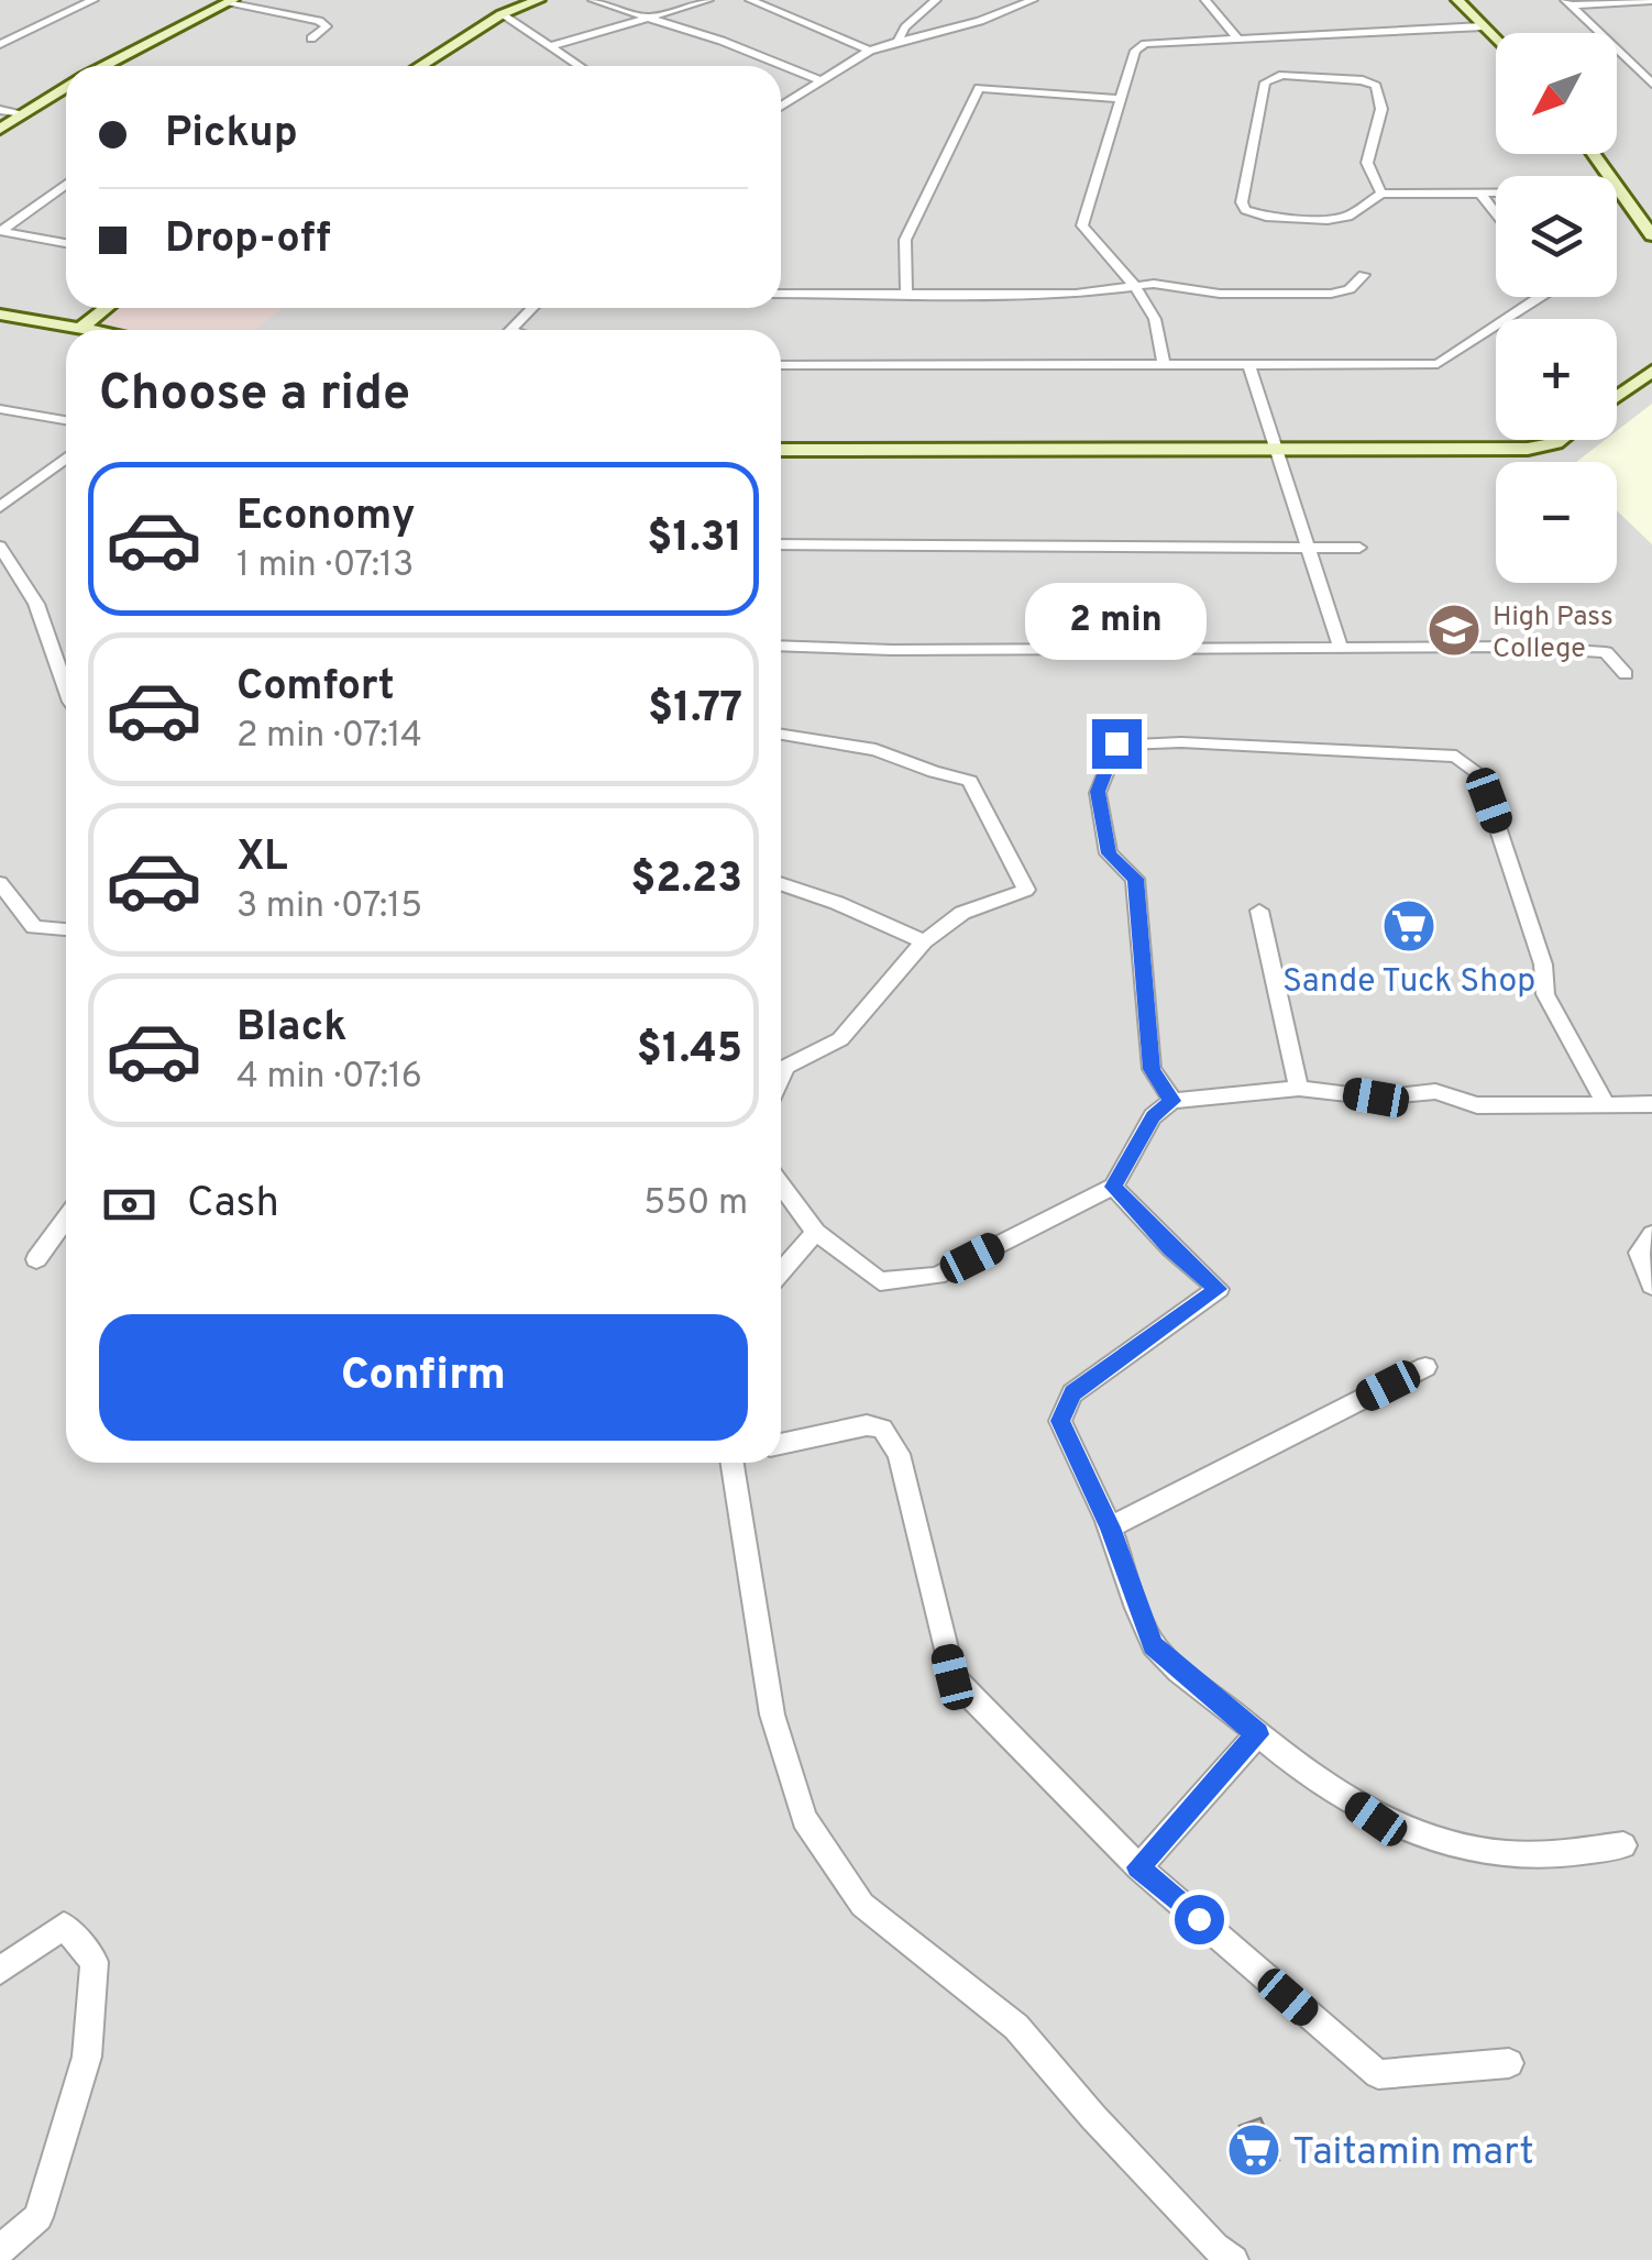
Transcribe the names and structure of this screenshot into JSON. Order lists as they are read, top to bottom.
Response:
{
  "places": {
    "school or university": ["High Pass College"],
    "supermarket": ["Sande Tuck Shop", "Taitamin mart"]
  },
  "north": "bottom left",
  "page": {
    "map_buttons": ["+", "−"],
    "banner": ["Pickup", "Drop-off"],
    "heading": "Choose a ride",
    "list": [
      {
        "name": "Economy",
        "note": "1 min · 07:13",
        "value": "$1.31"
      },
      {
        "name": "Comfort",
        "note": "2 min · 07:14",
        "value": "$1.77"
      },
      {
        "name": "XL",
        "note": "3 min · 07:15",
        "value": "$2.23"
      },
      {
        "name": "Black",
        "note": "4 min · 07:16",
        "value": "$1.45"
      }
    ],
    "bubble": "2 min",
    "pay": ["Cash", "550 m"],
    "buttons": "Confirm"
  }
}
